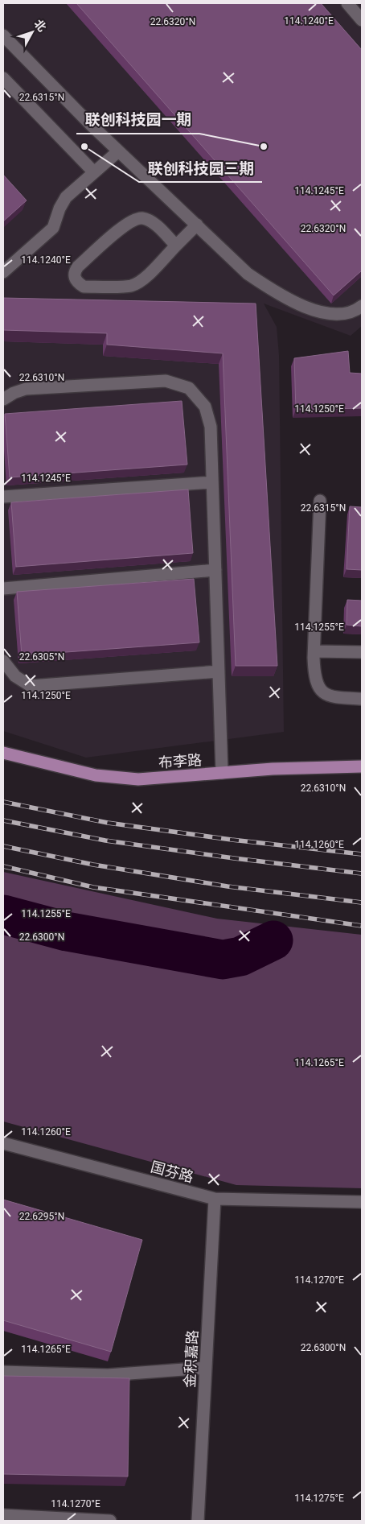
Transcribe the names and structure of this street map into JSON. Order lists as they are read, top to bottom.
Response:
{
  "streets": {
    "main road": ["布李路"],
    "street": ["国芬路", "金积嘉路"]
  },
  "crossings": [
    ["国芬路", "金积嘉路"]
  ],
  "places": ["联创科技园三期", "联创科技园一期"],
  "north": "top right",
  "coordinates": [
    "114.1240°E",
    "22.6320°N",
    "22.6315°N",
    "114.1245°E",
    "22.6310°N",
    "114.1250°E",
    "114.1255°E",
    "22.6305°N",
    "114.1260°E",
    "22.6300°N",
    "114.1265°E",
    "22.6295°N",
    "114.1270°E",
    "114.1275°E"
  ]
}
